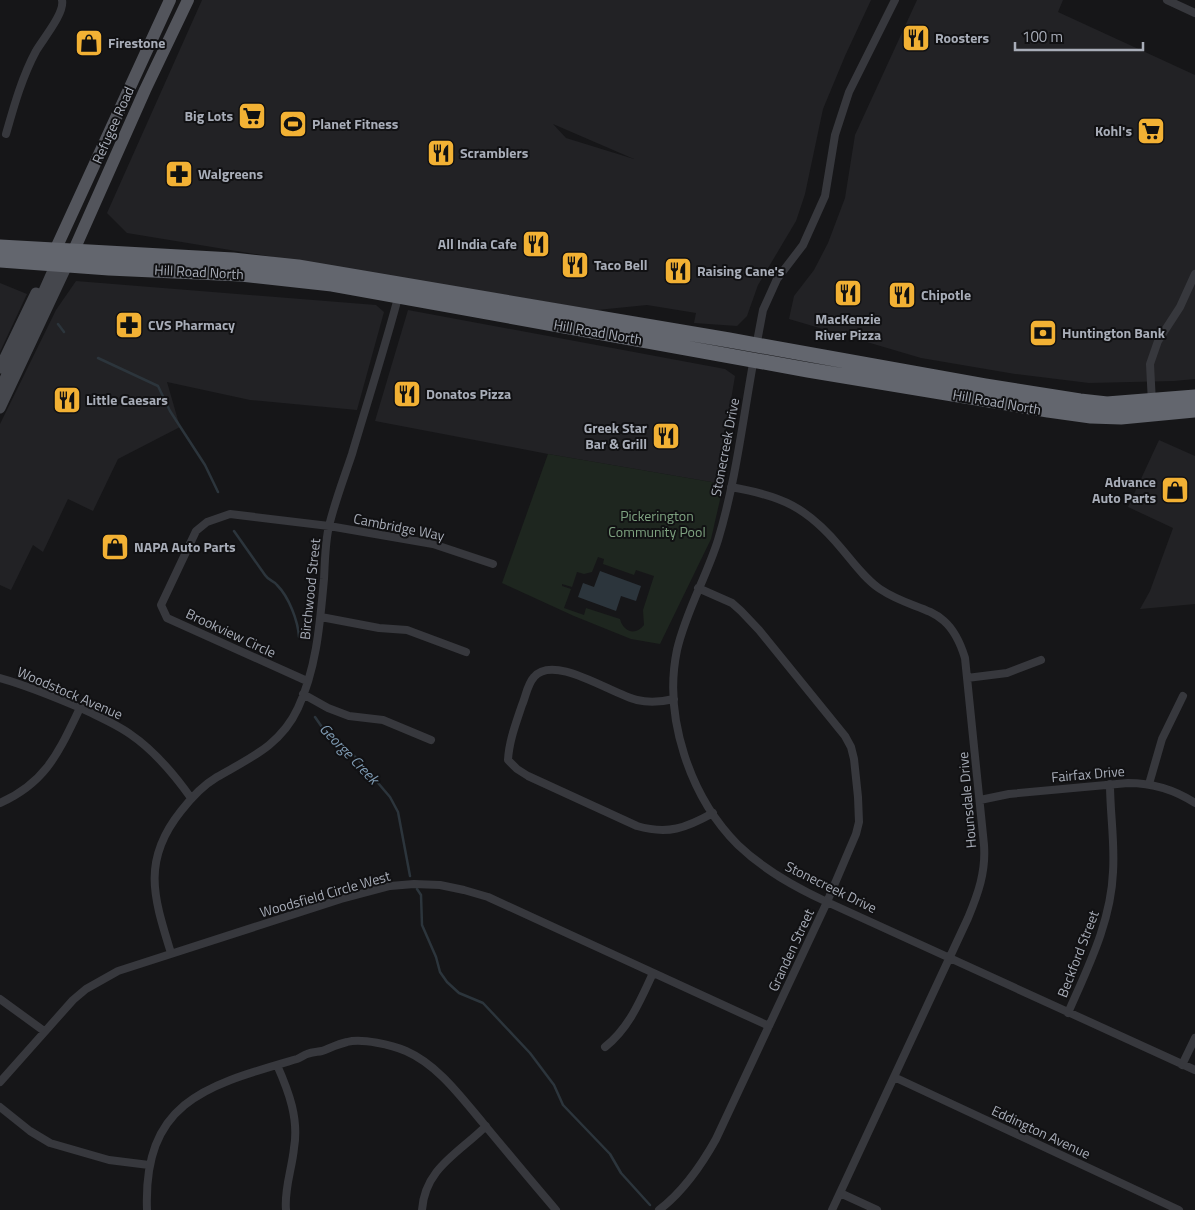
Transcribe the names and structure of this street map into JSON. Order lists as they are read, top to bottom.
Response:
{
  "streets": {
    "highway": ["Hill Road North"],
    "main road": ["Refugee Road"],
    "street": [
      "Stonecreek Drive",
      "Cambridge Way",
      "Birchwood Street",
      "Brookview Circle",
      "Woodstock Avenue",
      "Fairfax Drive",
      "Hounsdale Drive",
      "Woodsfield Circle West",
      "Granden Street",
      "Beckford Street",
      "Eddington Avenue"
    ]
  },
  "crossings": [
    ["Refugee Road", "Hill Road North"],
    ["Hill Road North", "Stonecreek Drive"],
    ["Hill Road North", "Birchwood Street"],
    ["Stonecreek Drive", "Hounsdale Drive"],
    ["Stonecreek Drive", "Granden Street"],
    ["Stonecreek Drive", "Beckford Street"],
    ["Cambridge Way", "Birchwood Street"],
    ["Cambridge Way", "Brookview Circle"],
    ["Birchwood Street", "Brookview Circle"],
    ["Birchwood Street", "Woodstock Avenue"],
    ["Birchwood Street", "Woodsfield Circle West"],
    ["Fairfax Drive", "Hounsdale Drive"],
    ["Fairfax Drive", "Beckford Street"],
    ["Hounsdale Drive", "Eddington Avenue"],
    ["Woodsfield Circle West", "Granden Street"]
  ],
  "water": ["George Creek"],
  "parks": ["Pickerington Community Pool"],
  "places": {
    "restaurant": [
      "Roosters",
      "Scramblers",
      "All India Cafe",
      "Taco Bell",
      "Raising Cane's",
      "MacKenzie River Pizza",
      "Chipotle",
      "Donatos Pizza",
      "Little Caesars",
      "Greek Star Bar & Grill"
    ],
    "shop": ["Firestone", "Advance Auto Parts", "NAPA Auto Parts"],
    "supermarket": ["Big Lots", "Kohl's"],
    "sports": ["Planet Fitness"],
    "pharmacy": ["Walgreens", "CVS Pharmacy"],
    "bank": ["Huntington Bank"]
  },
  "scale_bar": "100 m"
}
